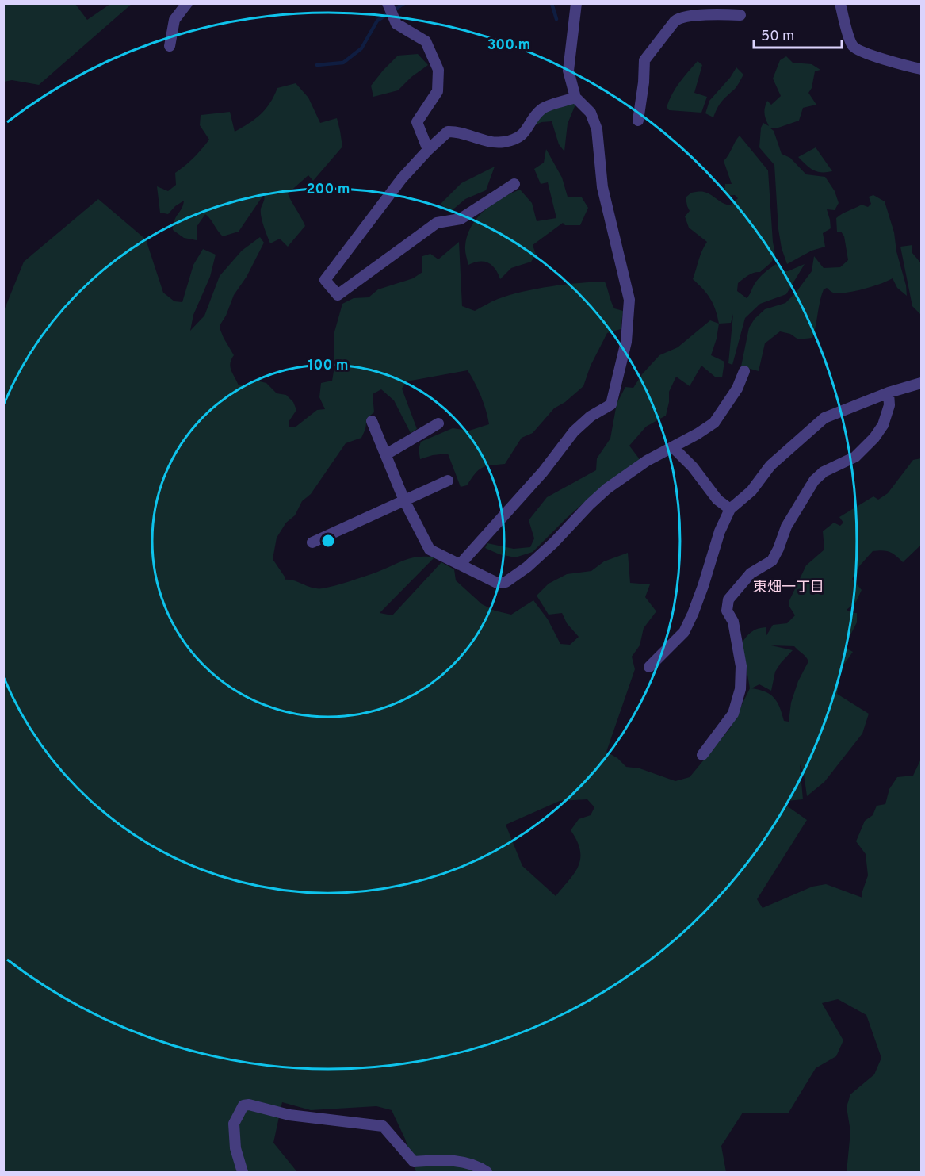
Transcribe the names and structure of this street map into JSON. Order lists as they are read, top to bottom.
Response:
{
  "districts": ["東畑一丁目"],
  "scale_bar": "50 m",
  "rings": ["300 m", "200 m", "100 m"]
}
